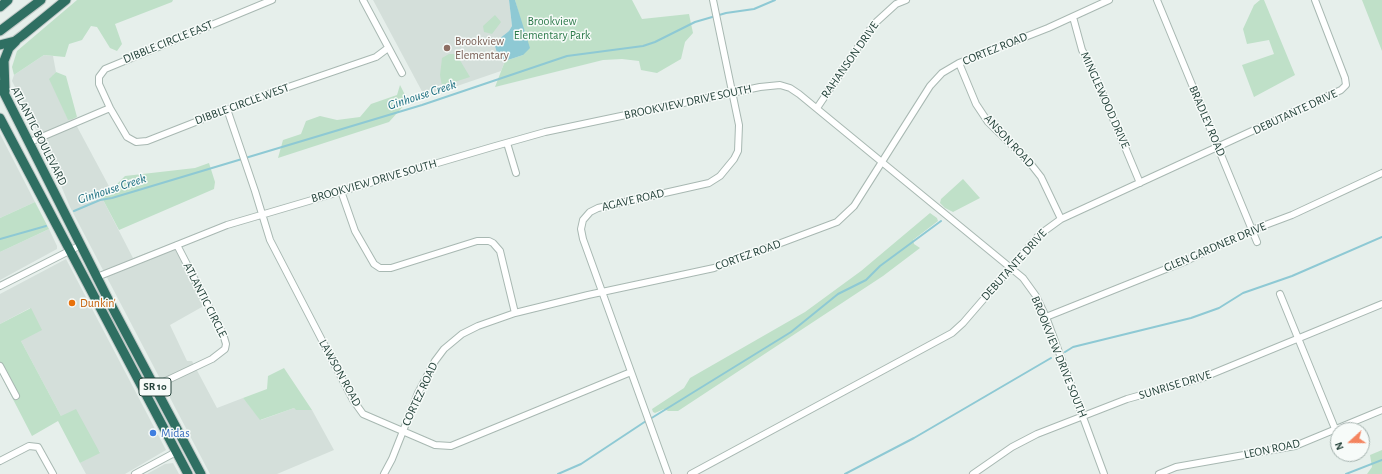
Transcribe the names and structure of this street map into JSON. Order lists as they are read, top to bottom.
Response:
{
  "streets": {
    "highway": ["ATLANTIC BOULEVARD", "SR 10"],
    "street": [
      "DIBBLE CIRCLE EAST",
      "CORTEZ ROAD",
      "RAHANSON DRIVE",
      "MINGLEWOOD DRIVE",
      "BROOKVIEW DRIVE SOUTH",
      "DIBBLE CIRCLE WEST",
      "DEBUTANTE DRIVE",
      "BRADLEY ROAD",
      "ANSON ROAD",
      "AGAVE ROAD",
      "GLEN GARDNER DRIVE",
      "ATLANTIC CIRCLE",
      "LAWSON ROAD",
      "SUNRISE DRIVE",
      "LEON ROAD"
    ]
  },
  "crossings": [
    ["DIBBLE CIRCLE EAST", "DIBBLE CIRCLE WEST"],
    ["CORTEZ ROAD", "MINGLEWOOD DRIVE"],
    ["CORTEZ ROAD", "BROOKVIEW DRIVE SOUTH"],
    ["CORTEZ ROAD", "ANSON ROAD"],
    ["CORTEZ ROAD", "AGAVE ROAD"],
    ["CORTEZ ROAD", "LAWSON ROAD"],
    ["RAHANSON DRIVE", "BROOKVIEW DRIVE SOUTH"],
    ["MINGLEWOOD DRIVE", "DEBUTANTE DRIVE"],
    ["BROOKVIEW DRIVE SOUTH", "DEBUTANTE DRIVE"],
    ["BROOKVIEW DRIVE SOUTH", "ATLANTIC BOULEVARD"],
    ["BROOKVIEW DRIVE SOUTH", "AGAVE ROAD"],
    ["BROOKVIEW DRIVE SOUTH", "GLEN GARDNER DRIVE"],
    ["BROOKVIEW DRIVE SOUTH", "ATLANTIC CIRCLE"],
    ["BROOKVIEW DRIVE SOUTH", "LAWSON ROAD"],
    ["BROOKVIEW DRIVE SOUTH", "SUNRISE DRIVE"],
    ["DIBBLE CIRCLE WEST", "LAWSON ROAD"],
    ["DEBUTANTE DRIVE", "BRADLEY ROAD"],
    ["DEBUTANTE DRIVE", "ANSON ROAD"],
    ["BRADLEY ROAD", "GLEN GARDNER DRIVE"],
    ["ATLANTIC BOULEVARD", "ATLANTIC CIRCLE"],
    ["AGAVE ROAD", "LAWSON ROAD"]
  ],
  "water": ["Ginhouse Creek"],
  "parks": ["Brookview Elementary Park"],
  "places": ["Brookview Elementary", "Dunkin'", "Midas"],
  "north": "left"
}
